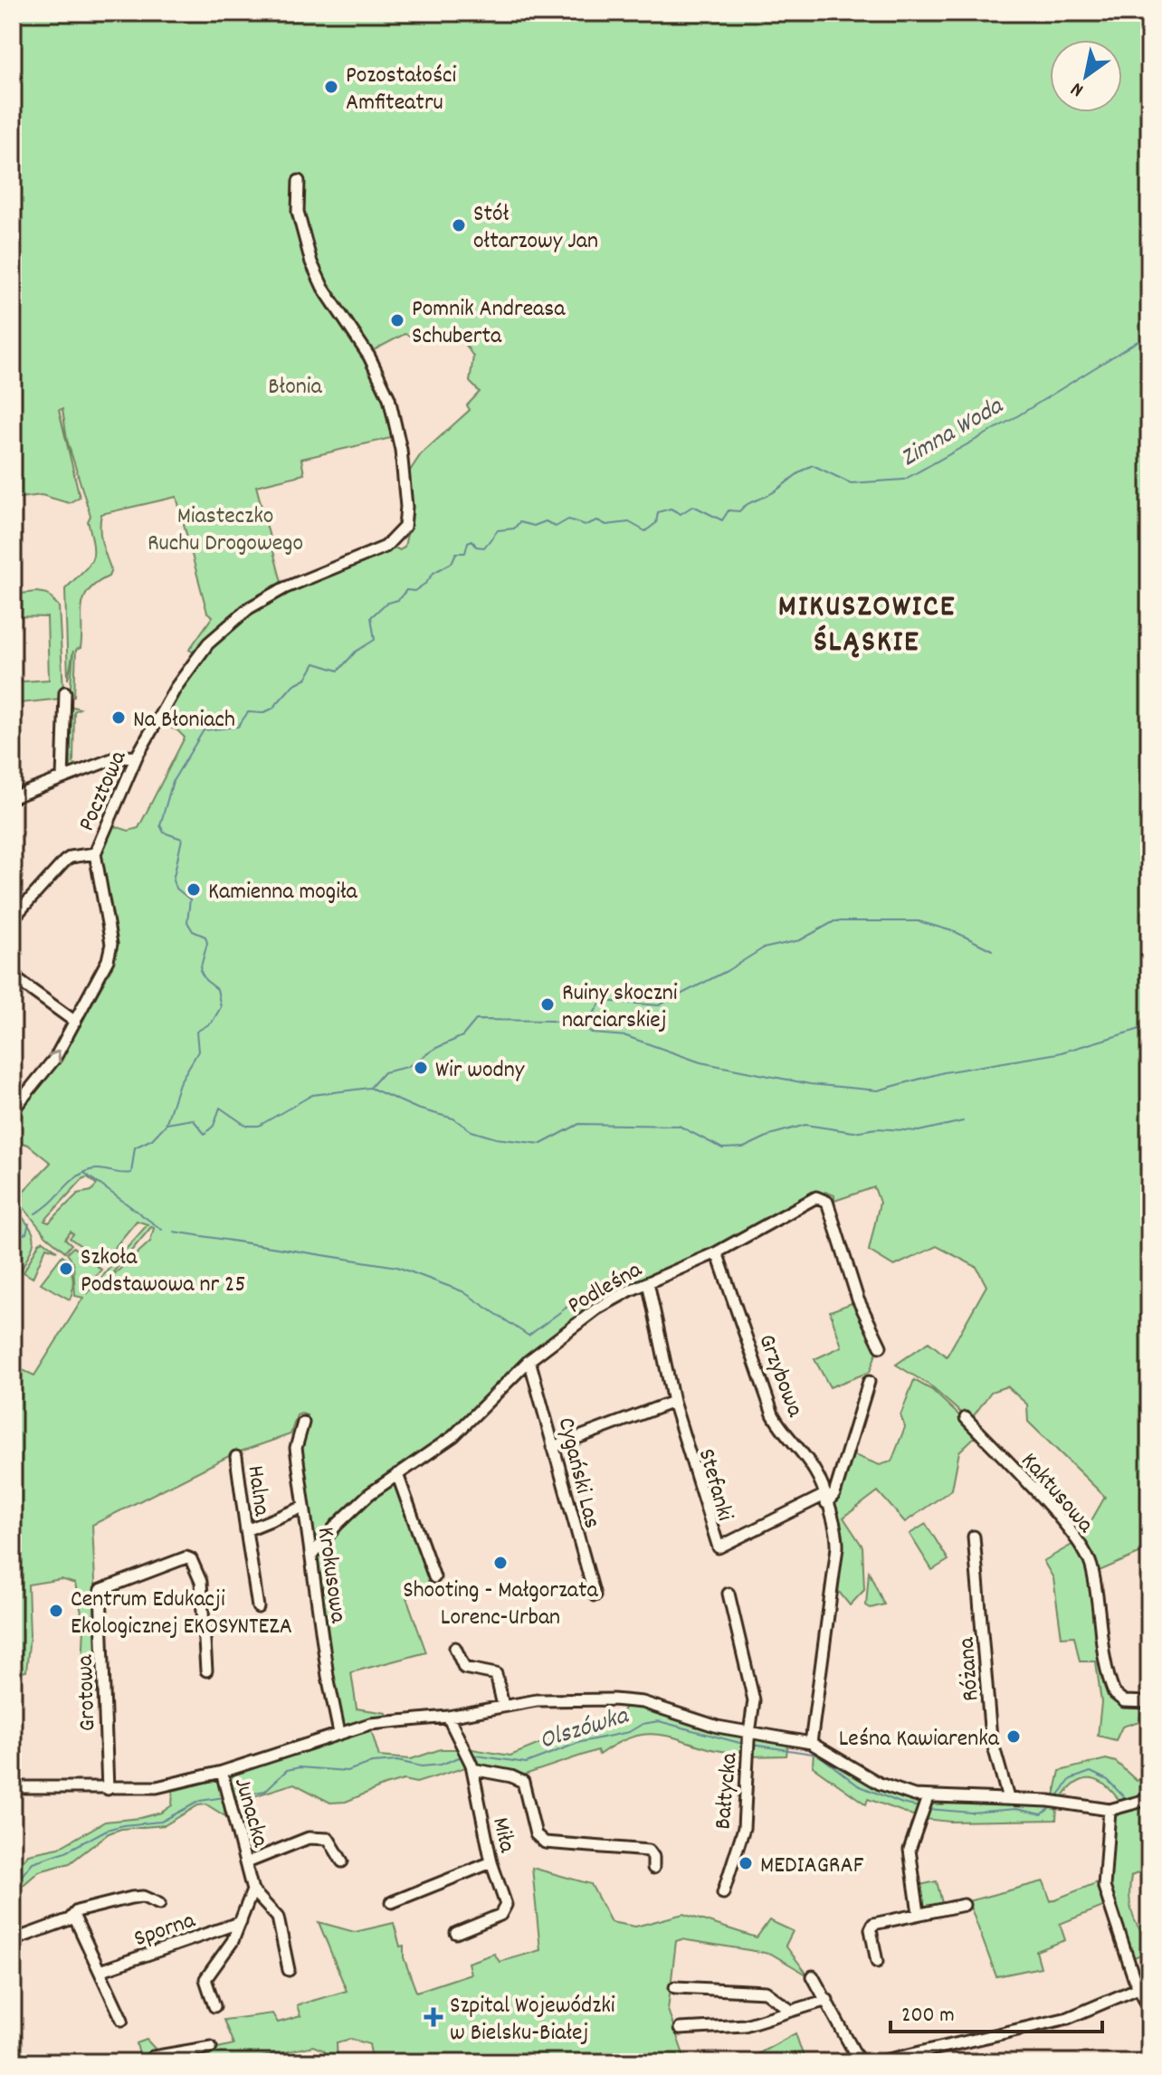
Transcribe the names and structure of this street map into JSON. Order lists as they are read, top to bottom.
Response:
{
  "streets": {
    "street": [
      "Pocztowa",
      "Podleśna",
      "Grzybowa",
      "Cygański Las",
      "Stefanki",
      "Halna",
      "Kaktusowa",
      "Krokusowa",
      "Różana",
      "Grotowa",
      "Bałtycka",
      "Junacka",
      "Miła",
      "Sporna"
    ]
  },
  "crossings": [
    ["Podleśna", "Grzybowa"],
    ["Podleśna", "Cygański Las"],
    ["Podleśna", "Stefanki"],
    ["Podleśna", "Krokusowa"],
    ["Grzybowa", "Stefanki"],
    ["Halna", "Krokusowa"],
    ["Junacka", "Sporna"]
  ],
  "districts": ["MIKUSZOWICE ŚLĄSKIE"],
  "water": ["Zimna Woda", "Olszówka"],
  "parks": ["Błonia", "Miasteczko Ruchu Drogowego"],
  "places": {
    "other": [
      "Pozostałości Amfiteatru",
      "Stół ołtarzowy Jan",
      "Pomnik Andreasa Schuberta",
      "Na Błoniach",
      "Kamienna mogiła",
      "Ruiny skoczni narciarskiej",
      "Wir wodny",
      "Szkoła Podstawowa nr 25",
      "Shooting - Małgorzata Lorenc-Urban",
      "Centrum Edukacji Ekologicznej EKOSYNTEZA",
      "Leśna Kawiarenka",
      "MEDIAGRAF"
    ],
    "health": ["Szpital Wojewódzki w Bielsku-Białej"]
  },
  "scale_bar": "200 m",
  "north": "bottom left"
}
